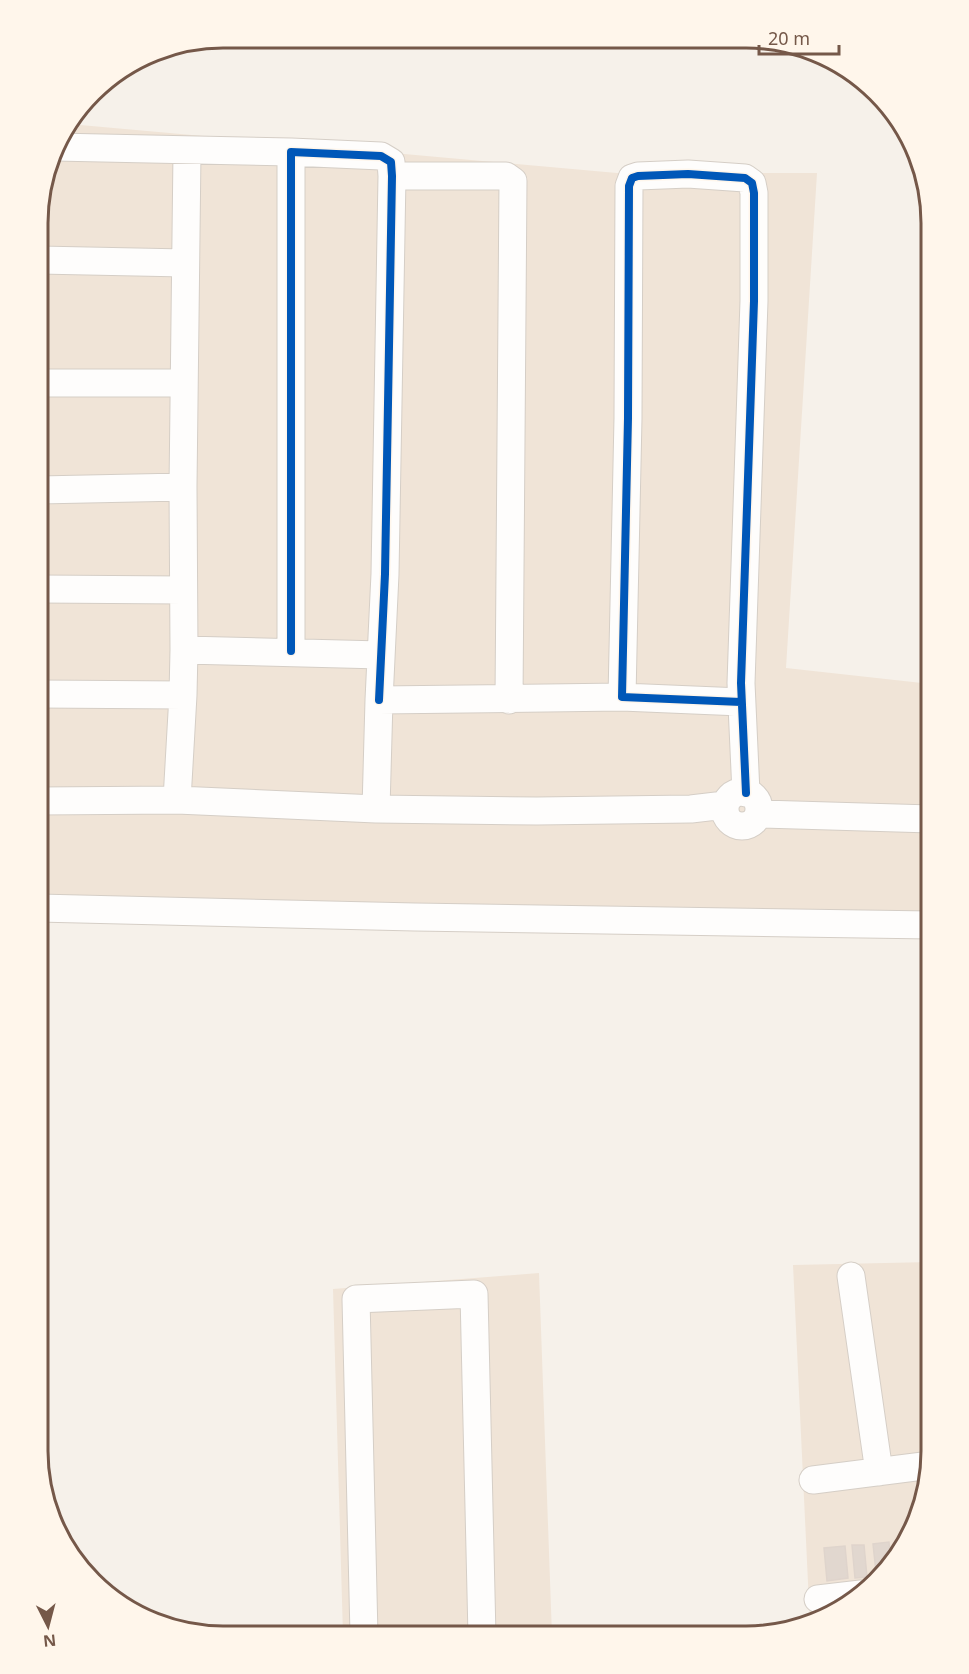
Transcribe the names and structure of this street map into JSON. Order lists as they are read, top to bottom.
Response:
{
  "scale_bar": "20 m",
  "north": "bottom"
}
